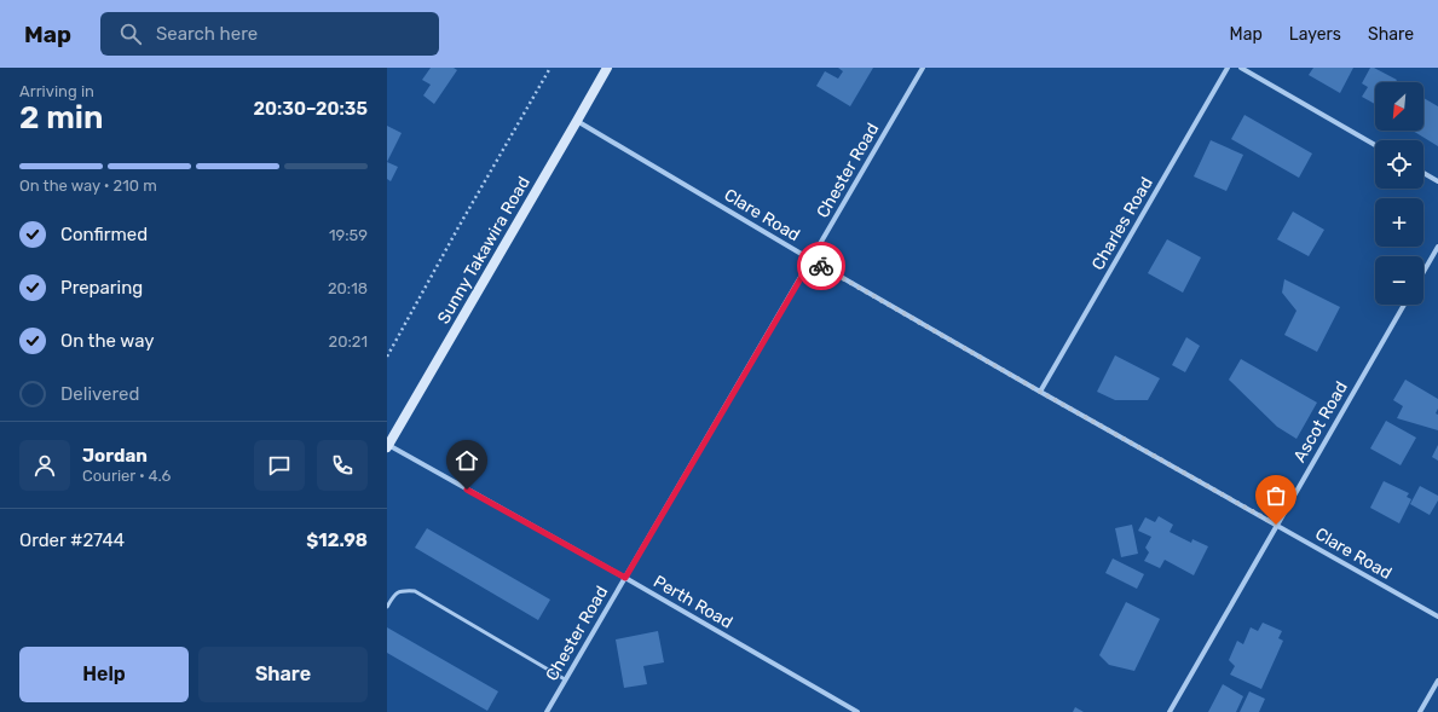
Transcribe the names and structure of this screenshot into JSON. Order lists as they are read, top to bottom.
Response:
{
  "streets": {
    "main road": ["Sunny Takawira Road"],
    "street": [
      "Chester Road",
      "Clare Road",
      "Charles Road",
      "Ascot Road",
      "Perth Road"
    ]
  },
  "crossings": [
    ["Chester Road", "Clare Road"],
    ["Chester Road", "Perth Road"],
    ["Clare Road", "Charles Road"],
    ["Clare Road", "Sunny Takawira Road"],
    ["Clare Road", "Ascot Road"],
    ["Sunny Takawira Road", "Perth Road"]
  ],
  "north": "bottom left",
  "page": {
    "header": "Map",
    "search": "Search here",
    "nav": ["Map", "Layers", "Share"],
    "heading": ["2 min", "Arriving in", "20:30–20:35"],
    "panel": [
      "Jordan",
      "Courier · 4.6",
      "Order #2744",
      "$12.98"
    ],
    "map_buttons": ["+", "−"],
    "bar": "On the way · 210 m",
    "list": [
      ["Confirmed", "19:59"],
      ["Preparing", "20:18"],
      ["On the way", "20:21"],
      "Delivered"
    ],
    "buttons": ["Help", "Share"]
  }
}
